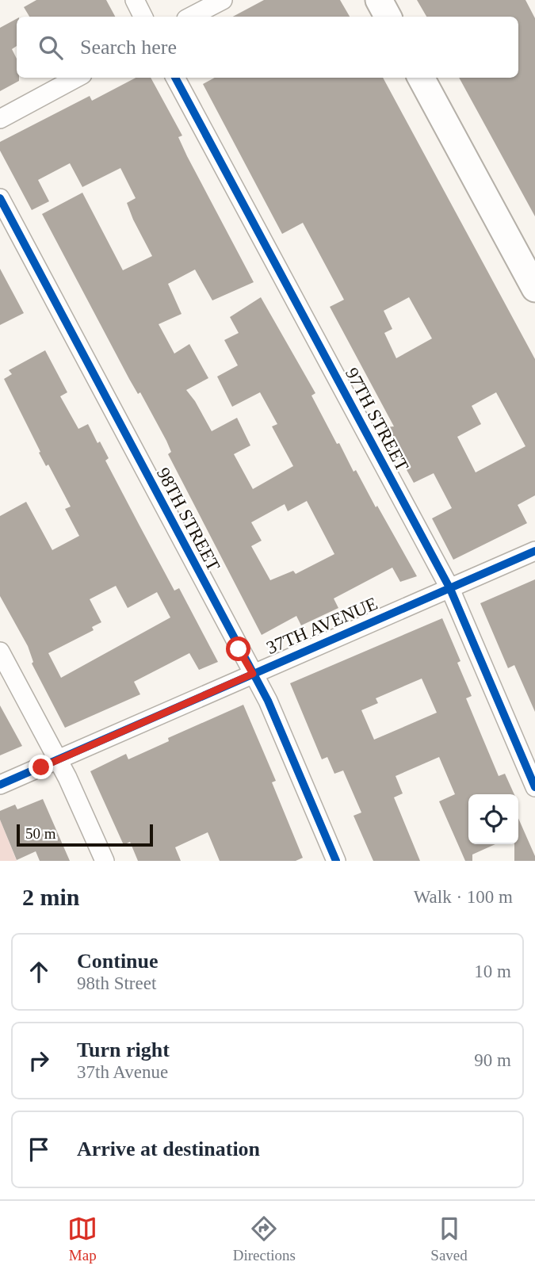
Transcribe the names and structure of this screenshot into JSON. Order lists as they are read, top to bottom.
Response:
{
  "streets": {
    "street": ["97TH STREET", "98TH STREET", "37TH AVENUE"]
  },
  "crossings": [
    ["97TH STREET", "37TH AVENUE"],
    ["98TH STREET", "37TH AVENUE"]
  ],
  "scale_bar": "50 m",
  "page": {
    "search": "Search here",
    "scale": "50 m",
    "heading": ["2 min", "Walk · 100 m"],
    "list": [
      ["Continue", "98th Street", "10 m"],
      ["Turn right", "37th Avenue", "90 m"],
      "Arrive at destination"
    ],
    "nav": ["Map", "Directions", "Saved"]
  }
}
